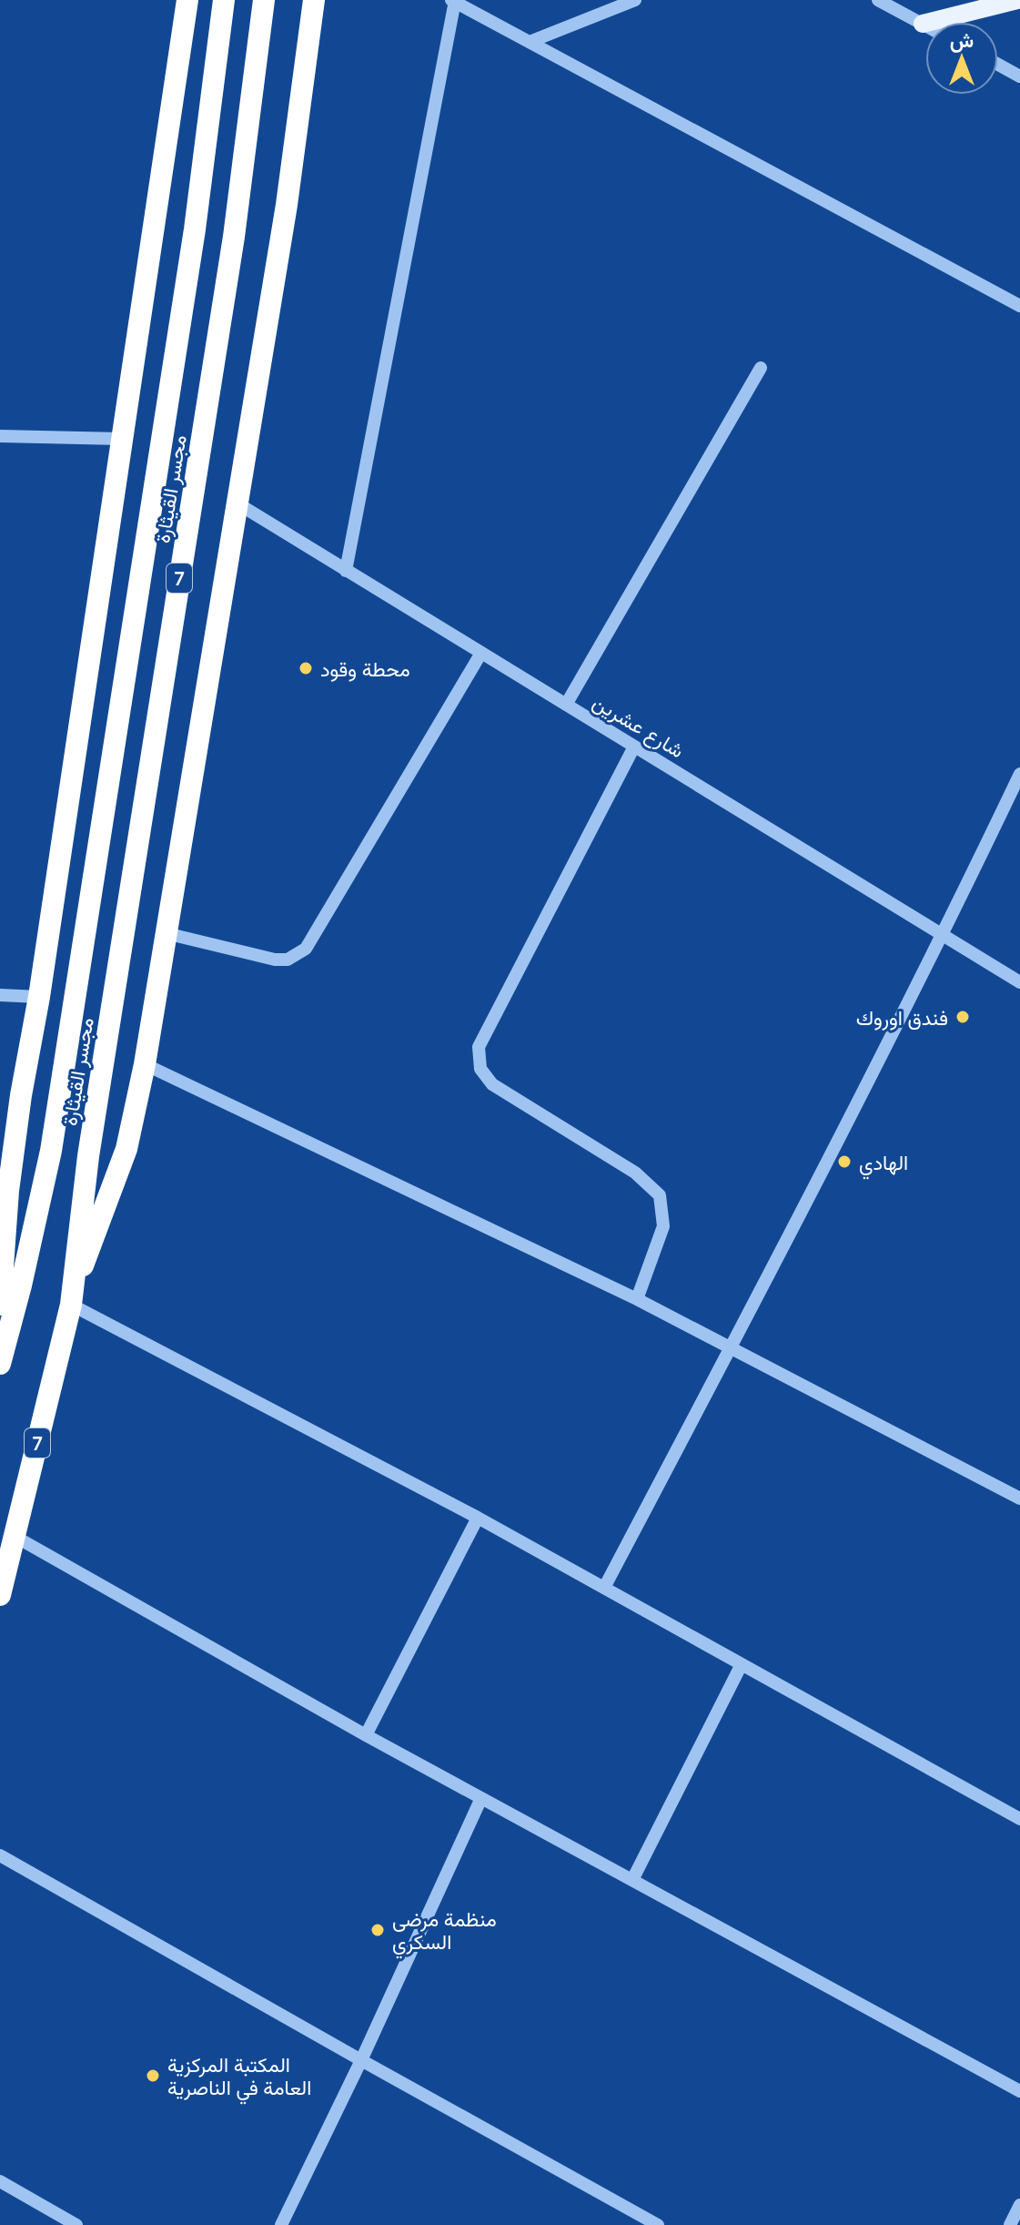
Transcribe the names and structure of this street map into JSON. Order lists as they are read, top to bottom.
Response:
{
  "streets": {
    "highway": ["مجسر القيثارة", "7"],
    "street": ["شارع عشرين"]
  },
  "crossings": [
    ["مجسر القيثارة", "7"]
  ],
  "places": [
    "محطة وقود",
    "فندق اوروك",
    "الهادي",
    "منظمة مرضى السكري",
    "المكتبة المركزية العامة في الناصرية"
  ],
  "north": "top"
}
